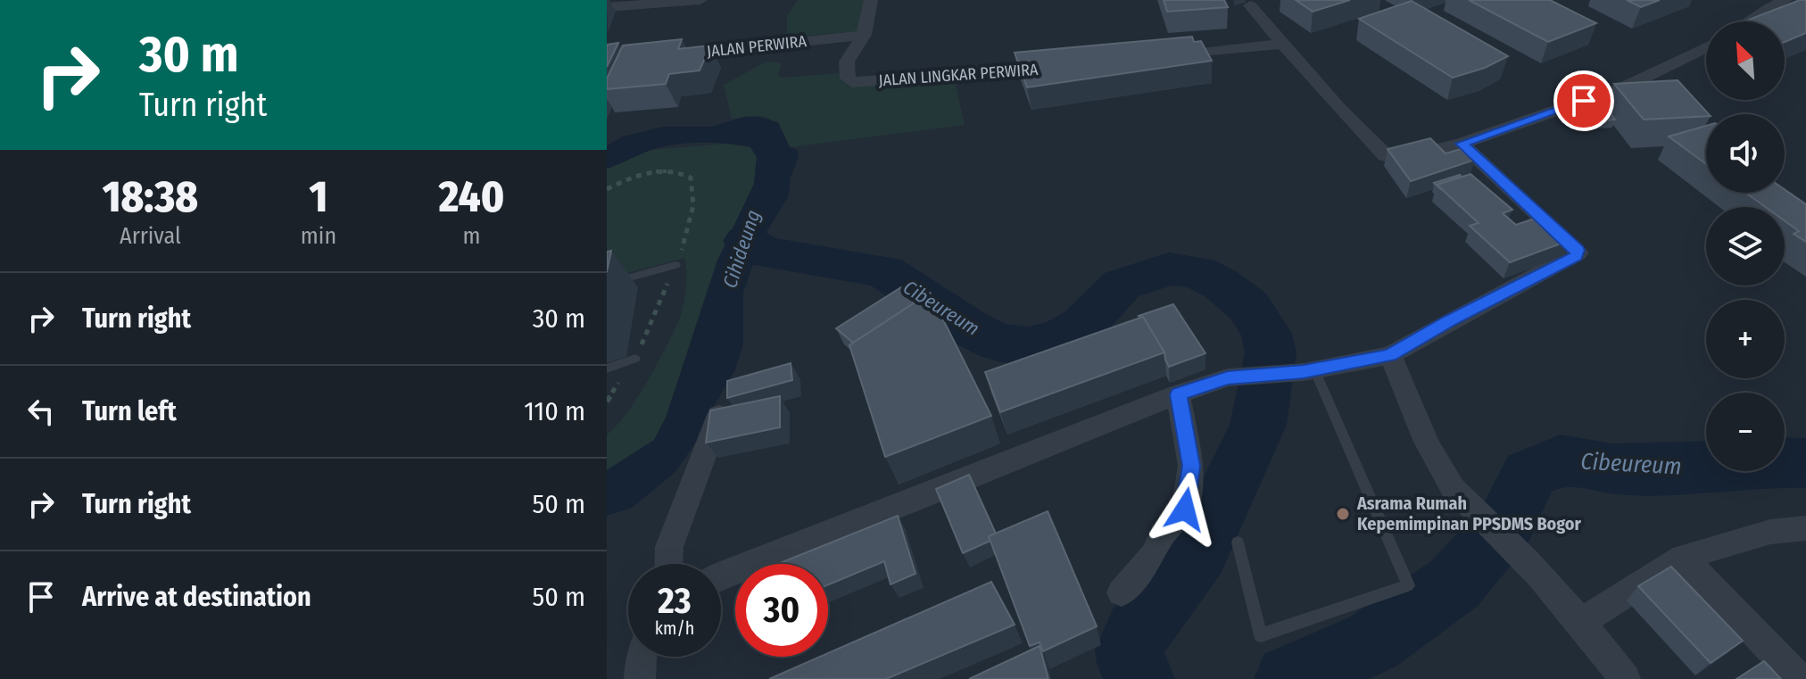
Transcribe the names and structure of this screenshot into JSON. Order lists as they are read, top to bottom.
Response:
{
  "streets": {
    "street": ["JALAN PERWIRA", "JALAN LINGKAR PERWIRA"]
  },
  "crossings": [
    ["JALAN PERWIRA", "JALAN LINGKAR PERWIRA"]
  ],
  "water": ["Cihideung", "Cibeureum"],
  "places": ["Asrama Rumah Kepemimpinan PPSDMS Bogor"],
  "north": "top left",
  "page": {
    "turn": ["30 m", "Turn right"],
    "map_buttons": ["+", "−"],
    "eta": [
      "18:38",
      "Arrival",
      "1",
      "min",
      "240",
      "m"
    ],
    "list": [
      {
        "name": "Turn right",
        "value": "30 m"
      },
      {
        "name": "Turn left",
        "value": "110 m"
      },
      {
        "name": "Turn right",
        "value": "50 m"
      },
      {
        "name": "Arrive at destination",
        "value": "50 m"
      }
    ],
    "speed": "23 km/h",
    "limit": "30"
  }
}
